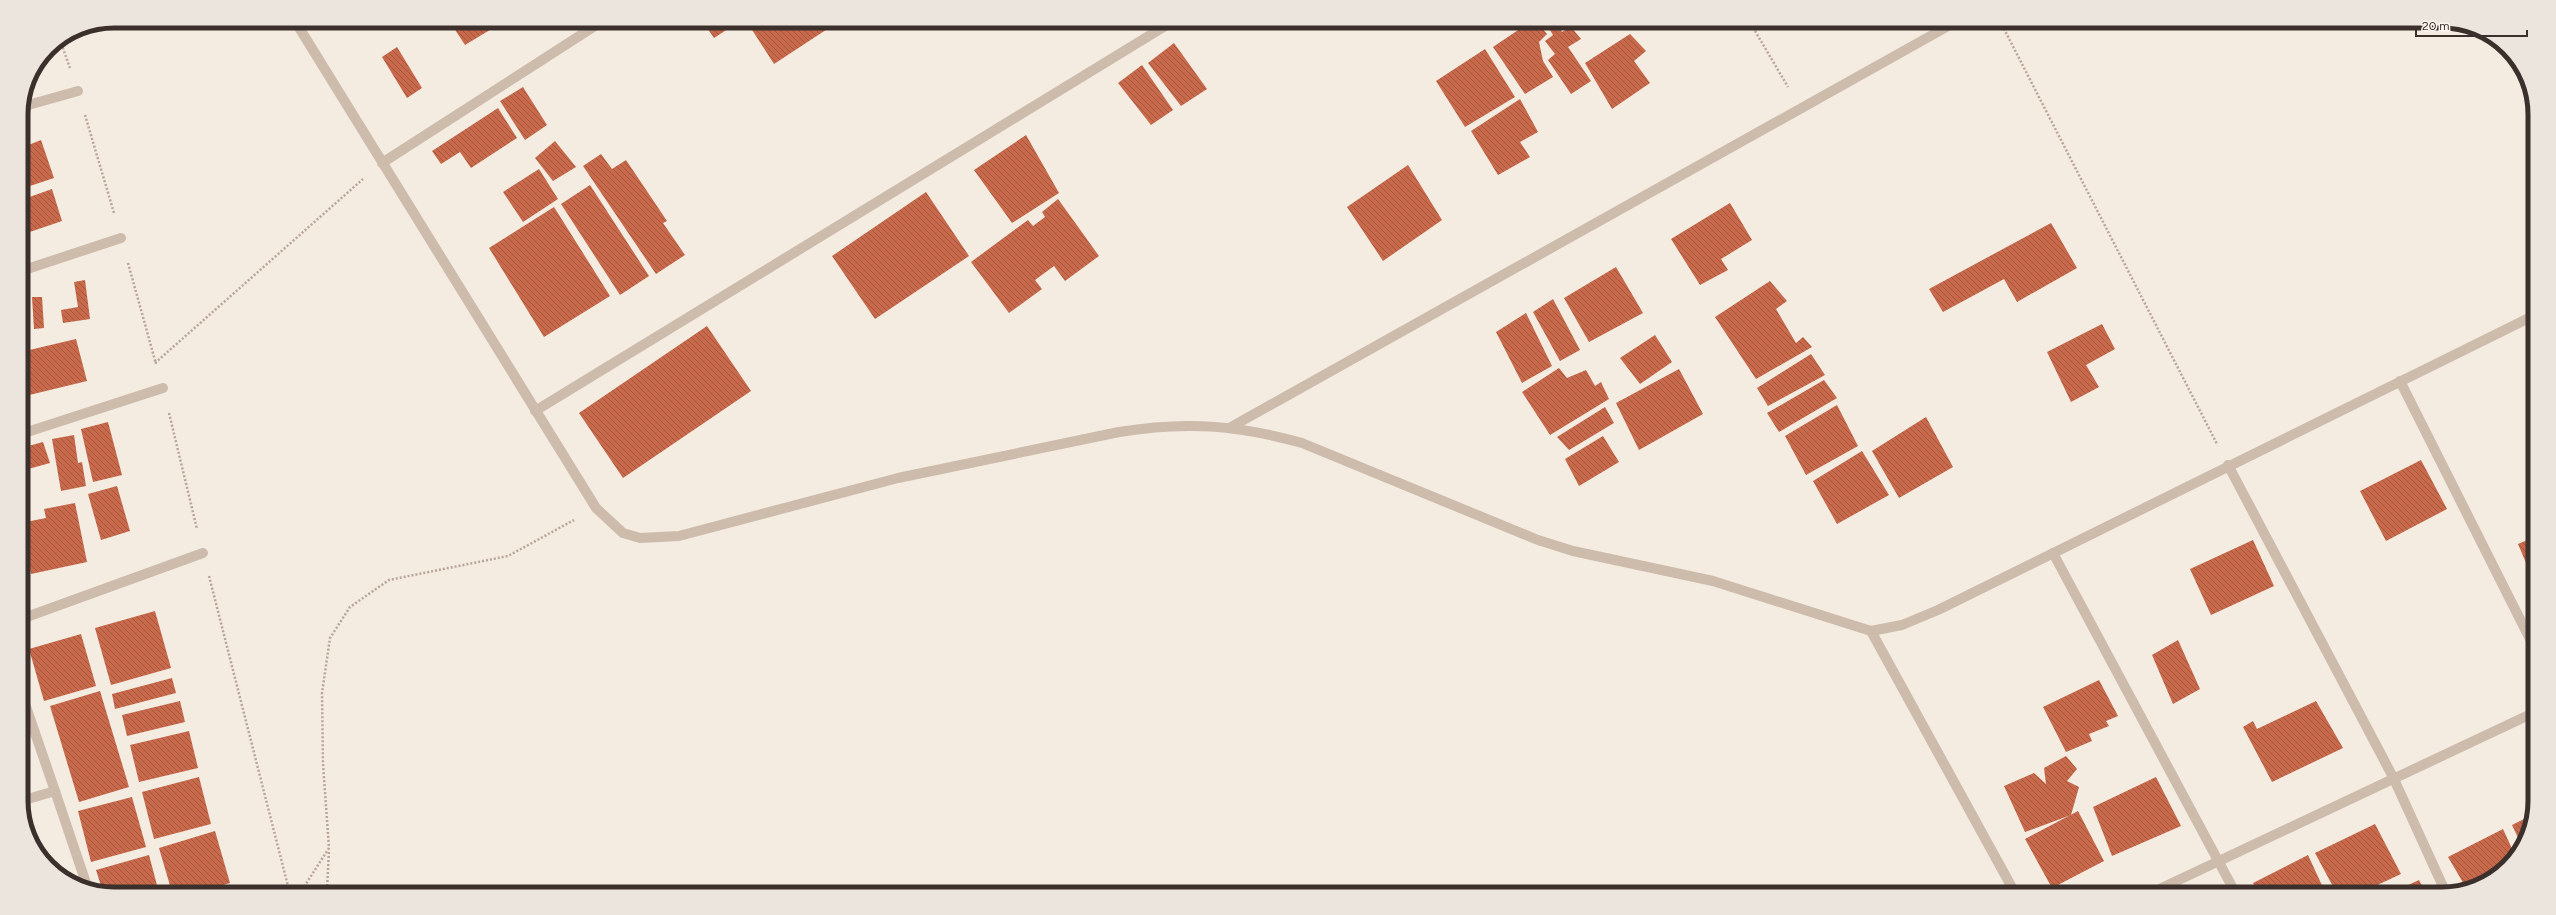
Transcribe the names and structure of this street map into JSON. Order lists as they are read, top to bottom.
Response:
{
  "scale_bar": "20 m"
}
